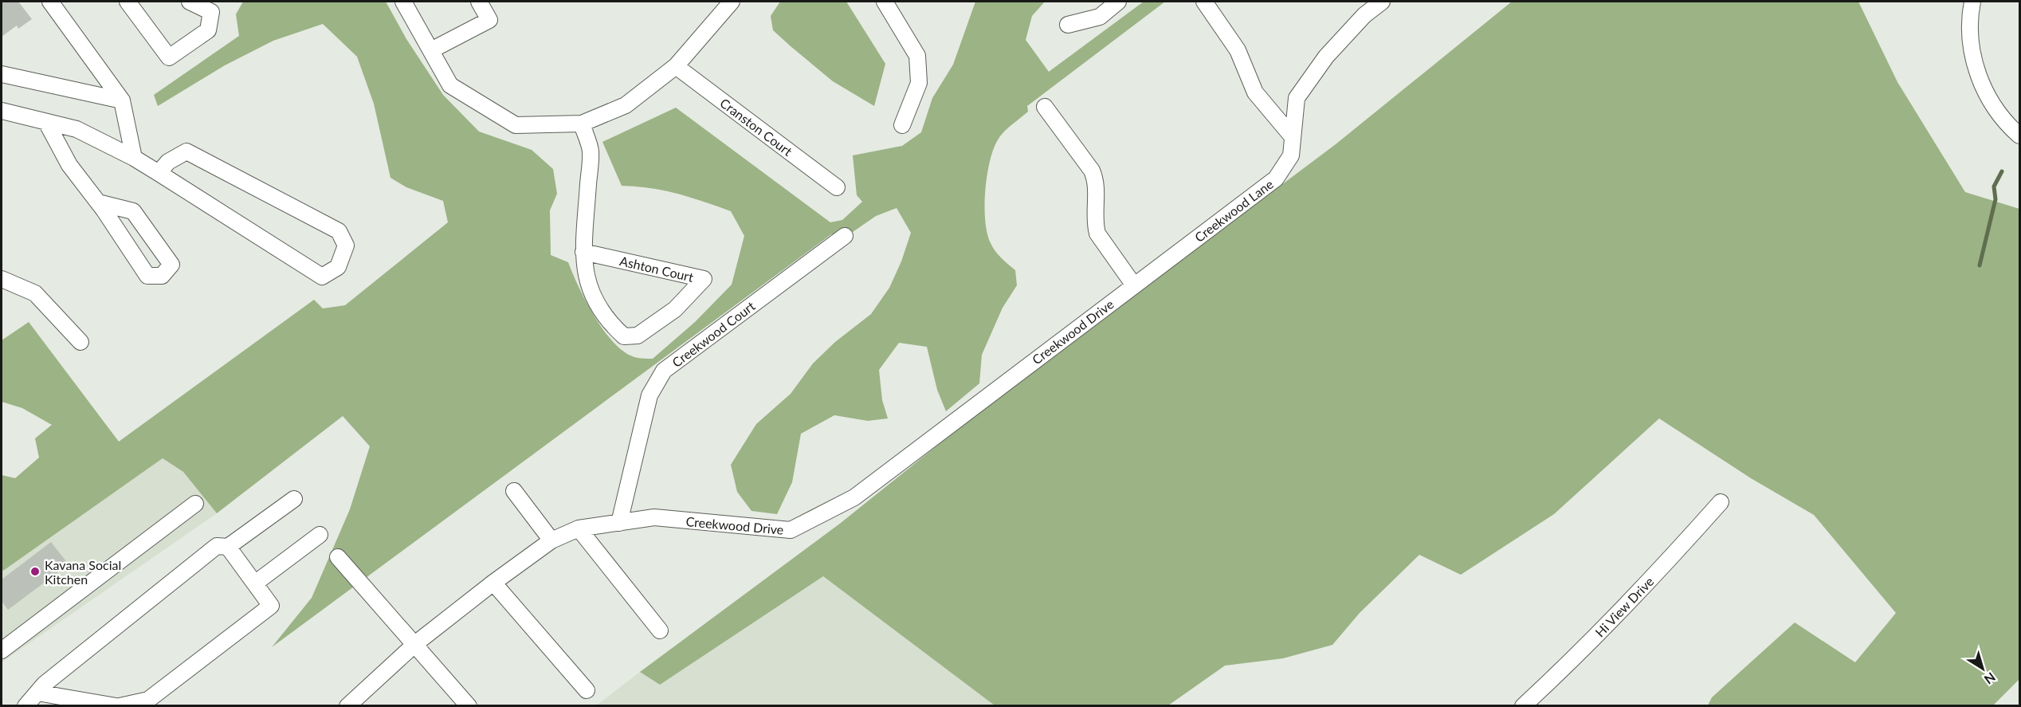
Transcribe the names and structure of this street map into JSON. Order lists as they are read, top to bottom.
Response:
{
  "streets": {
    "street": [
      "Cranston Court",
      "Creekwood Lane",
      "Ashton Court",
      "Creekwood Drive",
      "Creekwood Court",
      "Hi View Drive"
    ]
  },
  "crossings": [
    ["Creekwood Lane", "Creekwood Drive"],
    ["Creekwood Drive", "Creekwood Court"]
  ],
  "places": ["Kavana Social Kitchen"],
  "north": "bottom right"
}
